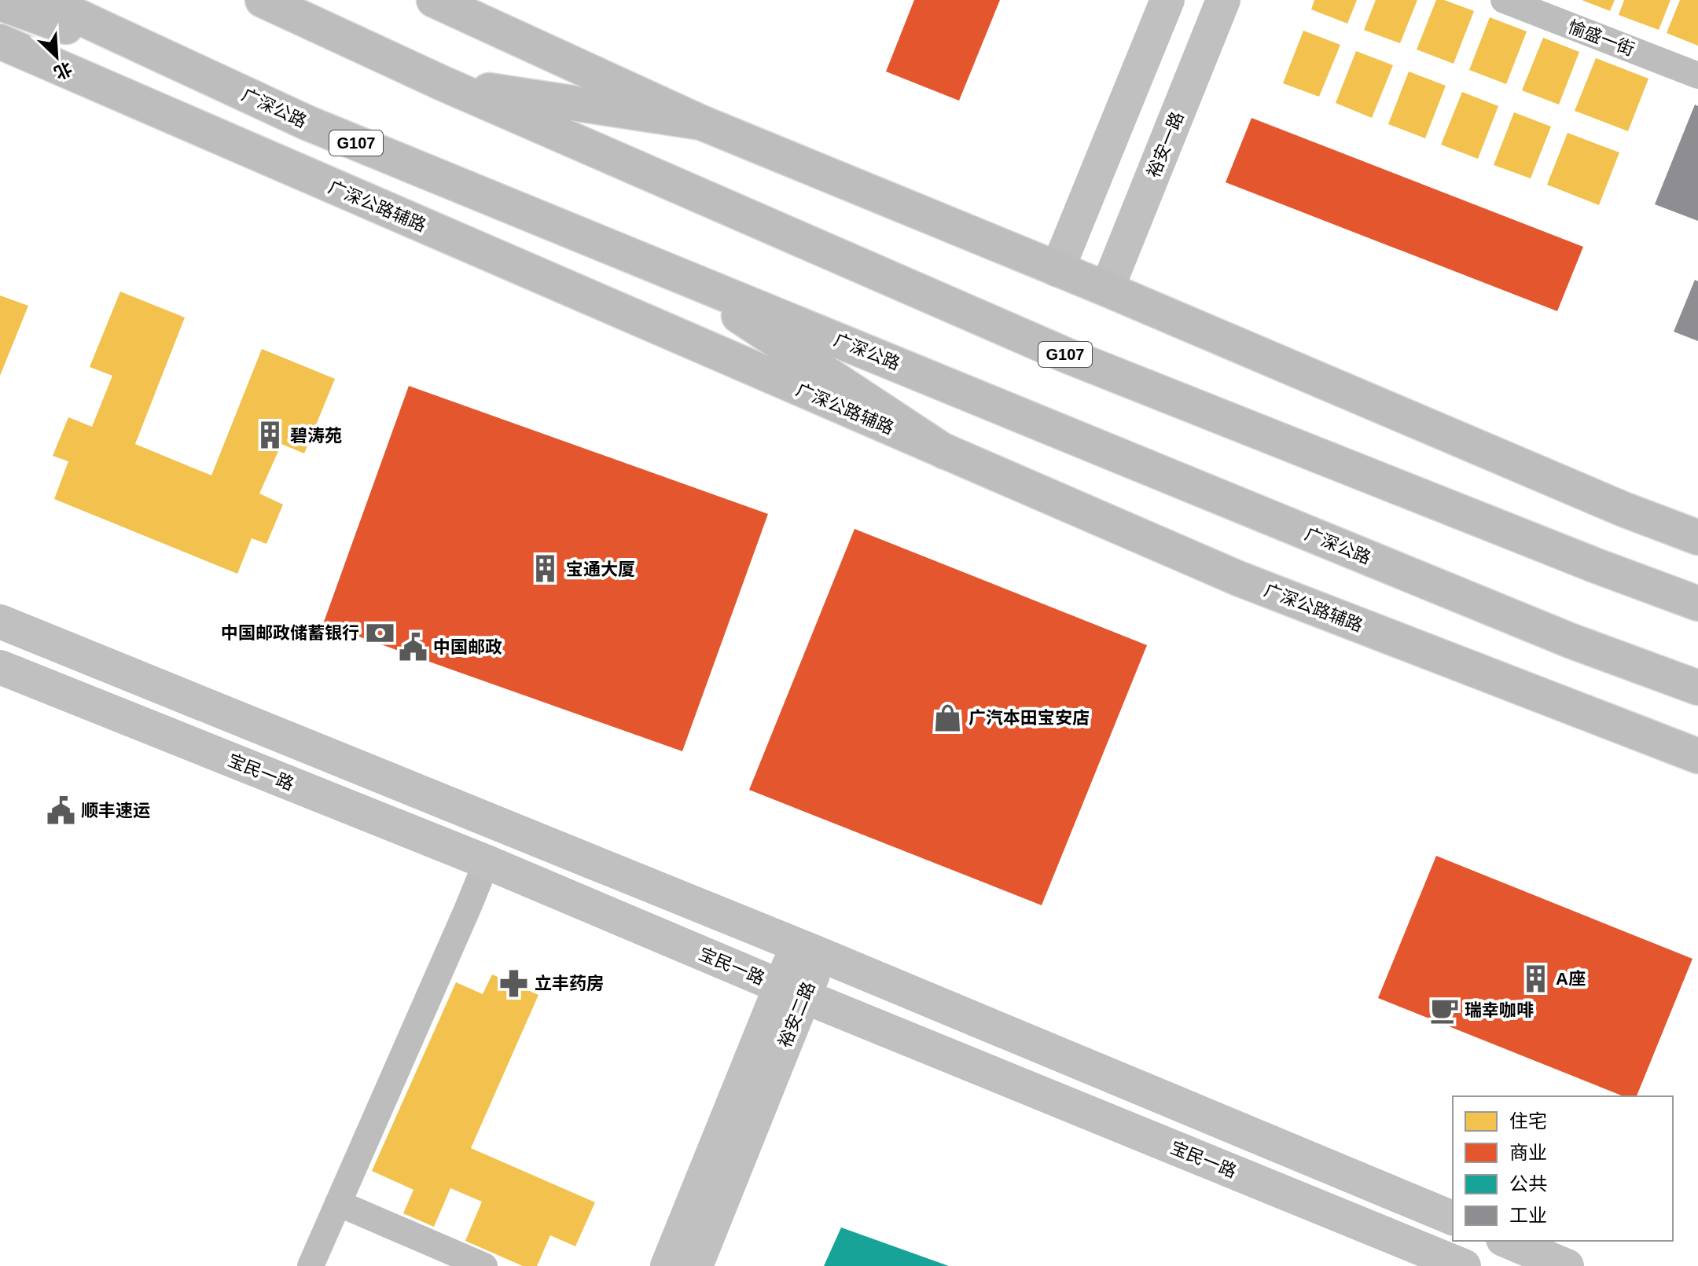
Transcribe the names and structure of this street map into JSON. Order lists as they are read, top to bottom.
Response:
{
  "streets": {
    "main road": [
      "广深公路",
      "G107",
      "裕安一路",
      "广深公路辅路",
      "宝民一路",
      "裕安二路"
    ],
    "street": ["愉盛一街"]
  },
  "crossings": [
    ["宝民一路", "裕安二路"]
  ],
  "places": {
    "building": ["碧涛苑", "宝通大厦", "A座"],
    "bank": ["中国邮政储蓄银行"],
    "public building": ["中国邮政", "顺丰速运"],
    "shop": ["广汽本田宝安店"],
    "pharmacy": ["立丰药房"],
    "cafe": ["瑞幸咖啡"]
  },
  "legend": [
    "住宅",
    "商业",
    "公共",
    "工业"
  ],
  "north": "bottom right"
}
